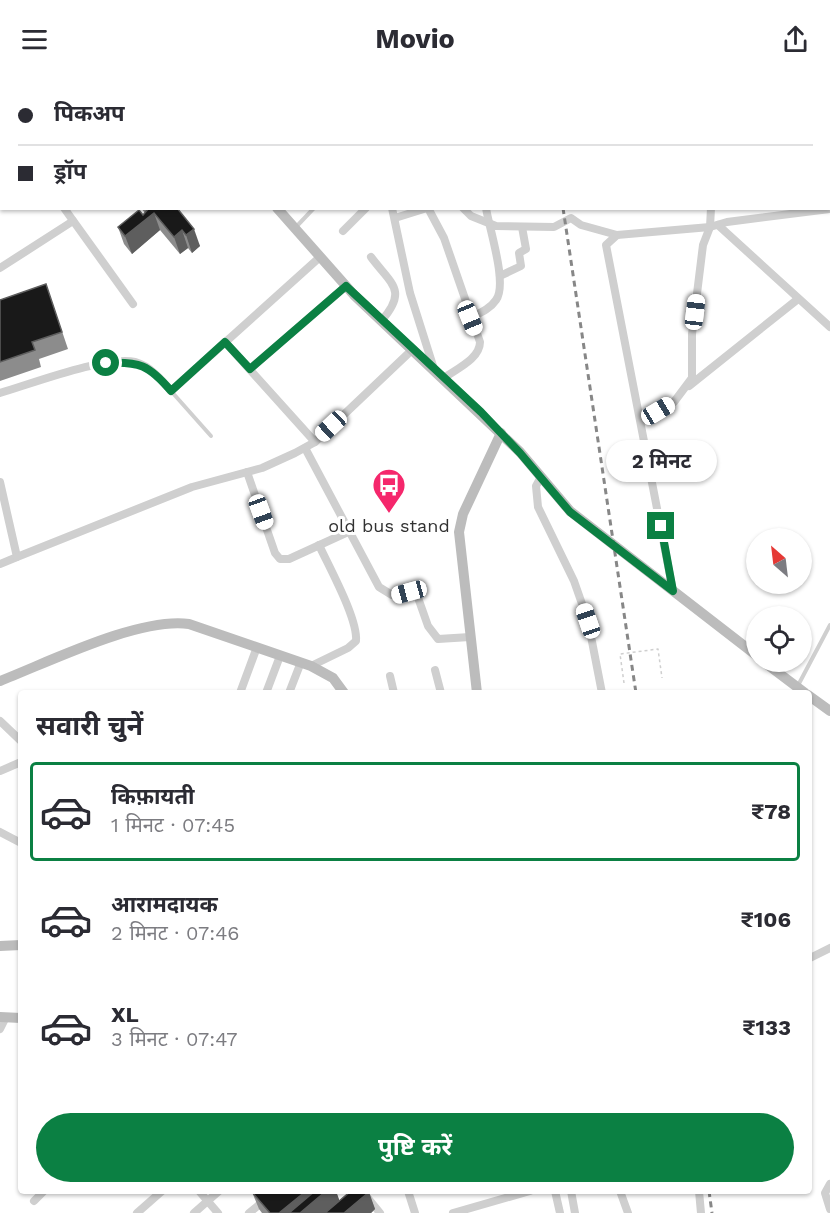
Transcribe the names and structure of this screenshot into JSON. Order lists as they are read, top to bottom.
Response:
{
  "places": {
    "bus stop": ["old bus stand"]
  },
  "north": "top left",
  "page": {
    "header": "Movio",
    "banner": ["पिकअप", "ड्रॉप"],
    "bubble": "2 मिनट",
    "heading": "सवारी चुनें",
    "list": [
      {
        "name": "किफ़ायती",
        "note": "1 मिनट · 07:45",
        "value": "₹78"
      },
      {
        "name": "आरामदायक",
        "note": "2 मिनट · 07:46",
        "value": "₹106"
      },
      {
        "name": "XL",
        "note": "3 मिनट · 07:47",
        "value": "₹133"
      }
    ],
    "buttons": "पुष्टि करें"
  }
}
